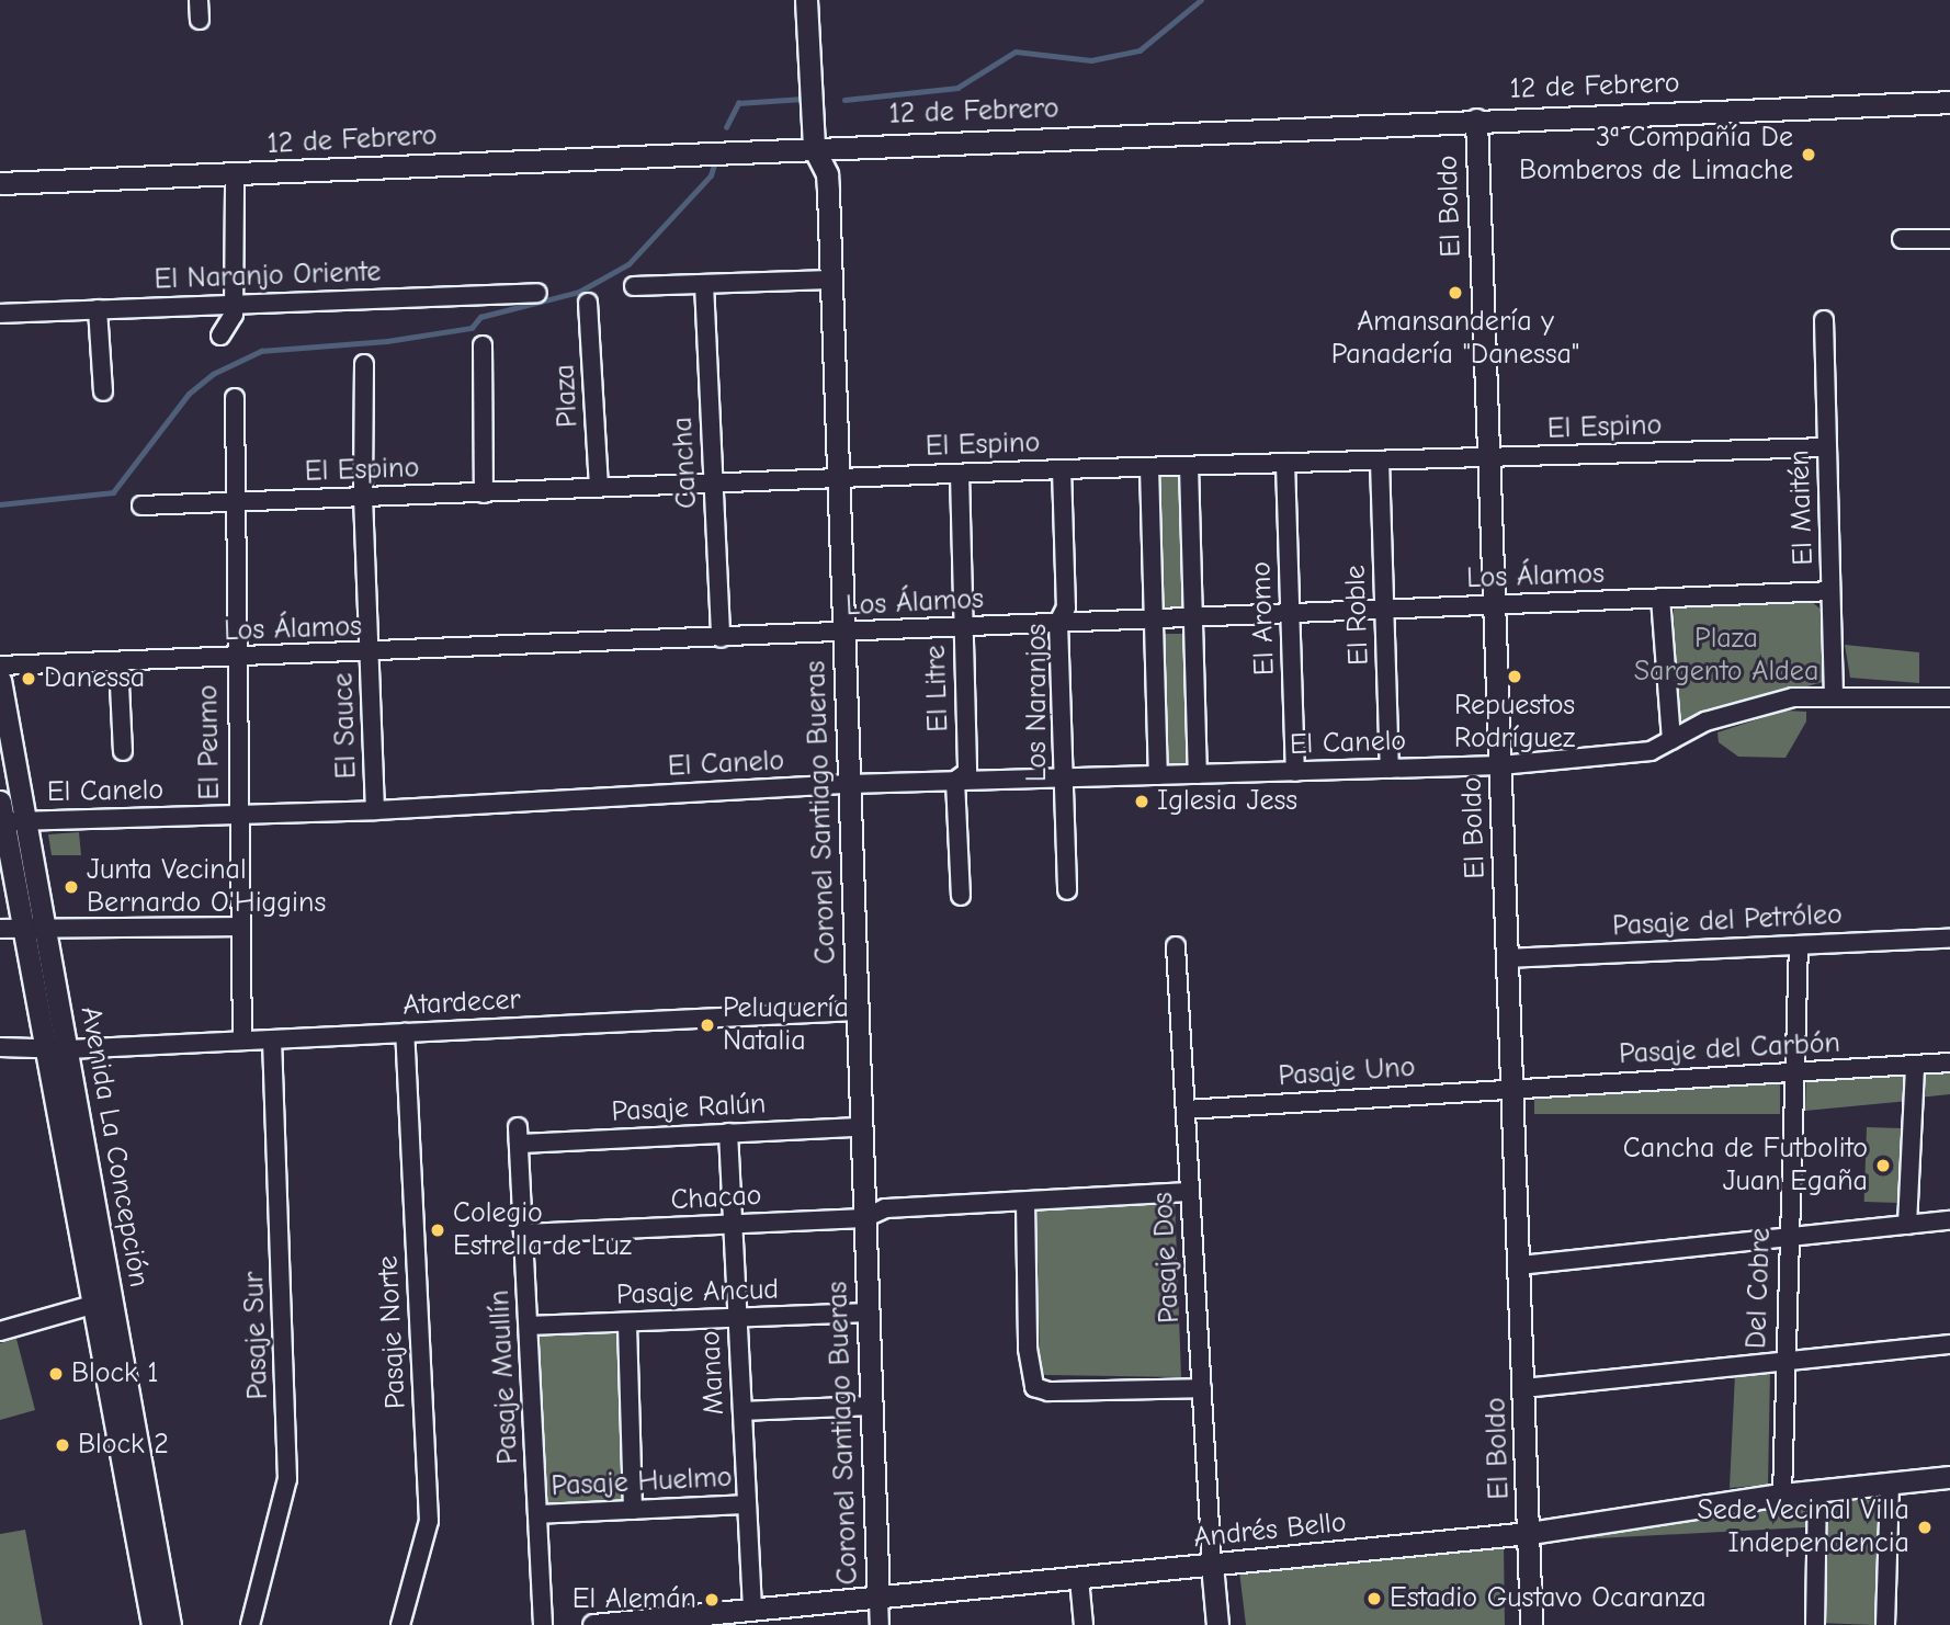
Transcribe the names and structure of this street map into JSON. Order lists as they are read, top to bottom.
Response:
{
  "streets": {
    "street": [
      "12 de Febrero",
      "El Boldo",
      "El Naranjo Oriente",
      "Plaza",
      "El Espino",
      "Cancha",
      "El Maitén",
      "Los Álamos",
      "El Roble",
      "El Aromo",
      "El Litre",
      "Los Naranjos",
      "El Sauce",
      "El Peumo",
      "El Canelo",
      "Coronel Santiago Bueras",
      "Pasaje del Petróleo",
      "Atardecer",
      "Pasaje del Carbón",
      "Pasaje Uno",
      "Pasaje Ralún",
      "Avenida La Concepción",
      "Chacao",
      "Pasaje Dos",
      "Del Cobre",
      "Pasaje Ancud",
      "Pasaje Norte",
      "Pasaje Sur",
      "Manao",
      "Pasaje Maullín",
      "Pasaje Huelmo",
      "Andrés Bello"
    ]
  },
  "crossings": [
    ["12 de Febrero", "El Boldo"],
    ["12 de Febrero", "Coronel Santiago Bueras"],
    ["El Boldo", "El Espino"],
    ["El Boldo", "Los Álamos"],
    ["El Boldo", "El Canelo"],
    ["El Boldo", "Pasaje del Petróleo"],
    ["El Boldo", "Pasaje del Carbón"],
    ["El Boldo", "Pasaje Uno"],
    ["El Boldo", "Andrés Bello"],
    ["Plaza", "El Espino"],
    ["El Espino", "Cancha"],
    ["El Espino", "El Maitén"],
    ["El Espino", "El Roble"],
    ["El Espino", "El Aromo"],
    ["El Espino", "El Litre"],
    ["El Espino", "Los Naranjos"],
    ["El Espino", "El Sauce"],
    ["El Espino", "El Peumo"],
    ["El Espino", "Coronel Santiago Bueras"],
    ["Cancha", "Los Álamos"],
    ["El Maitén", "Los Álamos"],
    ["El Maitén", "El Canelo"],
    ["Los Álamos", "El Roble"],
    ["Los Álamos", "El Aromo"],
    ["Los Álamos", "El Litre"],
    ["Los Álamos", "Los Naranjos"],
    ["Los Álamos", "El Sauce"],
    ["Los Álamos", "El Peumo"],
    ["Los Álamos", "Coronel Santiago Bueras"],
    ["El Roble", "El Canelo"],
    ["El Aromo", "El Canelo"],
    ["El Litre", "El Canelo"],
    ["Los Naranjos", "El Canelo"],
    ["El Sauce", "El Canelo"],
    ["El Peumo", "El Canelo"],
    ["El Peumo", "Atardecer"],
    ["El Canelo", "Coronel Santiago Bueras"],
    ["El Canelo", "Avenida La Concepción"],
    ["Coronel Santiago Bueras", "Atardecer"],
    ["Coronel Santiago Bueras", "Pasaje Ralún"],
    ["Coronel Santiago Bueras", "Chacao"],
    ["Coronel Santiago Bueras", "Pasaje Ancud"],
    ["Coronel Santiago Bueras", "Andrés Bello"],
    ["Pasaje del Petróleo", "Del Cobre"],
    ["Atardecer", "Avenida La Concepción"],
    ["Atardecer", "Pasaje Norte"],
    ["Atardecer", "Pasaje Sur"],
    ["Pasaje del Carbón", "Pasaje Uno"],
    ["Pasaje del Carbón", "Del Cobre"],
    ["Pasaje Uno", "Pasaje Dos"],
    ["Pasaje Ralún", "Manao"],
    ["Pasaje Ralún", "Pasaje Maullín"],
    ["Chacao", "Manao"],
    ["Chacao", "Pasaje Maullín"],
    ["Pasaje Dos", "Andrés Bello"],
    ["Del Cobre", "Andrés Bello"],
    ["Pasaje Ancud", "Manao"],
    ["Pasaje Ancud", "Pasaje Maullín"],
    ["Manao", "Pasaje Huelmo"],
    ["Manao", "Andrés Bello"],
    ["Pasaje Maullín", "Pasaje Huelmo"]
  ],
  "parks": ["Plaza Sargento Aldea"],
  "places": [
    "3ª Compañía De Bomberos de Limache",
    "Amansandería y Panadería \"Danessa\"",
    "Repuestos Rodríguez",
    "Danessa",
    "Iglesia Jess",
    "Junta Vecinal Bernardo O'Higgins",
    "Peluquería Natalia",
    "Cancha de Futbolito Juan Egaña",
    "Colegio Estrella de Luz",
    "Block 1",
    "Block 2",
    "Sede Vecinal Villa Independencia",
    "Estadio Gustavo Ocaranza",
    "El Alemán"
  ]
}
